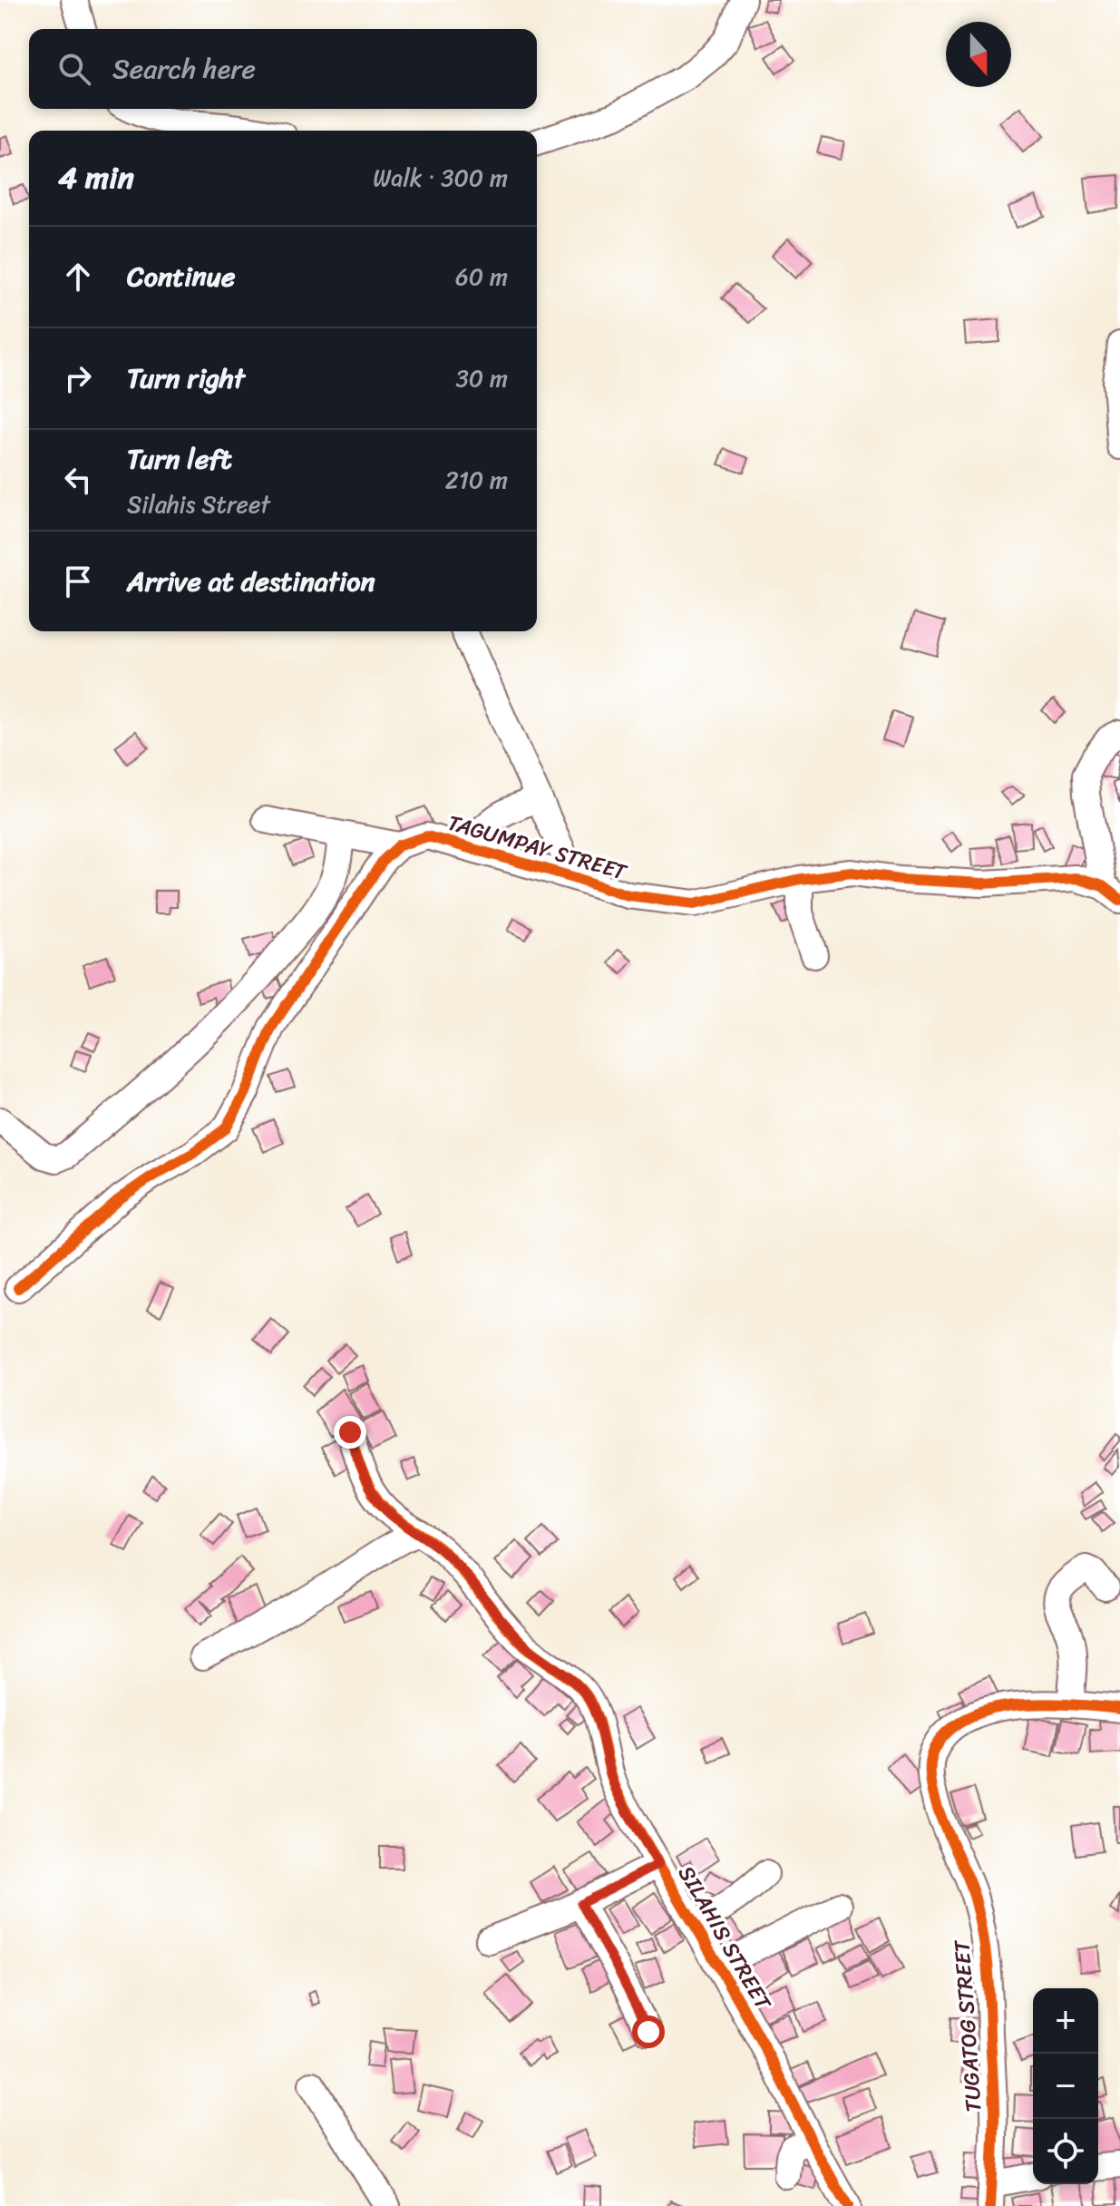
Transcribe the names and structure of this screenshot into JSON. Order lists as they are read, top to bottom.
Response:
{
  "streets": {
    "street": ["TAGUMPAY STREET", "SILAHIS STREET", "TUGATOG STREET"]
  },
  "north": "bottom",
  "page": {
    "search": "Search here",
    "heading": ["4 min", "Walk · 300 m"],
    "list": [
      ["Continue", "60 m"],
      ["Turn right", "30 m"],
      ["Turn left", "Silahis Street", "210 m"],
      "Arrive at destination"
    ],
    "map_buttons": ["+", "−"]
  }
}
